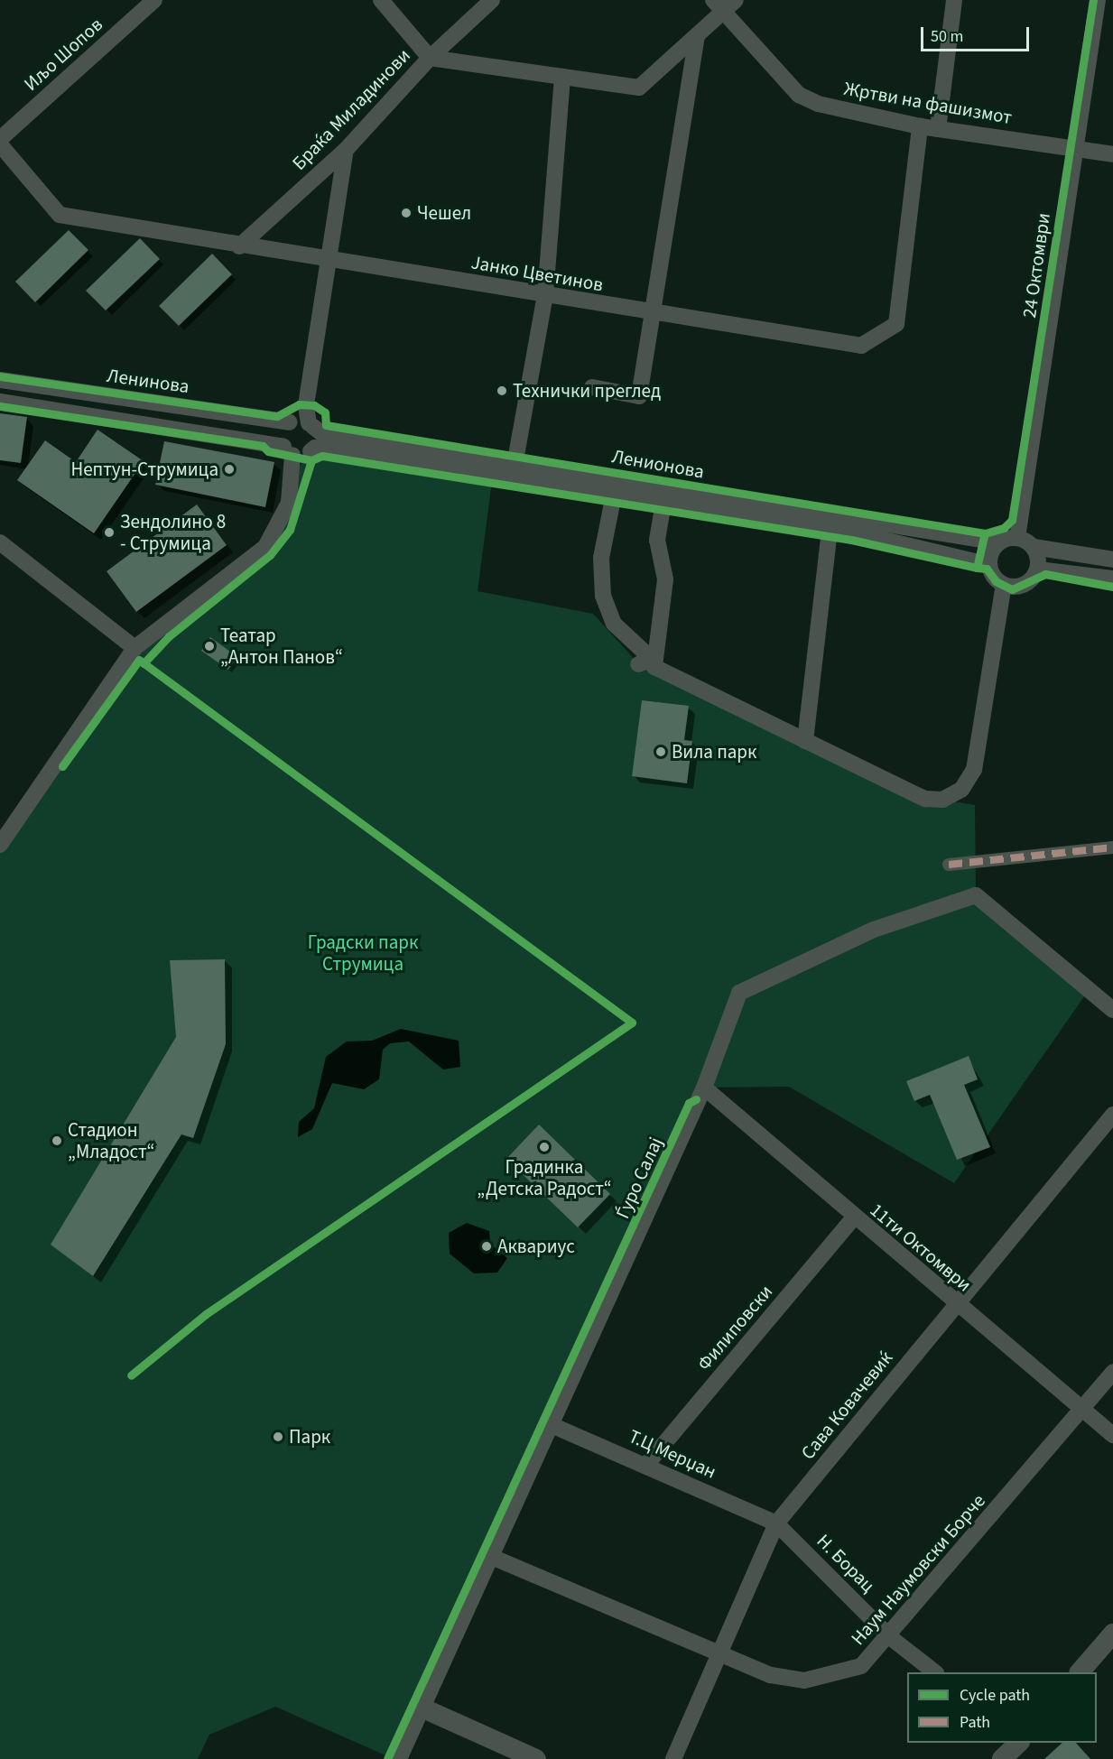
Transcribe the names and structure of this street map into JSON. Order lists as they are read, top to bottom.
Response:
{
  "streets": {
    "street": [
      "Иљо Шопов",
      "Жртви на фашизмот",
      "Браќа Миладинови",
      "24 Октомври",
      "Јанко Цветинов",
      "Ленинова",
      "Ленионова",
      "Ѓуро Салај",
      "11ти Октомври",
      "Филиповски",
      "Сава Ковачевиќ",
      "Т.Ц Мерџан",
      "Н. Борац",
      "Наум Наумовски Борче"
    ]
  },
  "crossings": [
    ["Жртви на фашизмот", "24 Октомври"],
    ["Жртви на фашизмот", "Јанко Цветинов"],
    ["Браќа Миладинови", "Јанко Цветинов"],
    ["24 Октомври", "Ленионова"],
    ["Ленинова", "Ленионова"],
    ["Ѓуро Салај", "11ти Октомври"],
    ["Ѓуро Салај", "Т.Ц Мерџан"],
    ["Ѓуро Салај", "Наум Наумовски Борче"],
    ["11ти Октомври", "Филиповски"],
    ["11ти Октомври", "Сава Ковачевиќ"],
    ["11ти Октомври", "Наум Наумовски Борче"],
    ["Филиповски", "Т.Ц Мерџан"],
    ["Сава Ковачевиќ", "Т.Ц Мерџан"],
    ["Сава Ковачевиќ", "Н. Борац"],
    ["Сава Ковачевиќ", "Наум Наумовски Борче"],
    ["Т.Ц Мерџан", "Н. Борац"],
    ["Н. Борац", "Наум Наумовски Борче"]
  ],
  "parks": ["Градски парк Струмица"],
  "places": [
    "Чешел",
    "Технички преглед",
    "Нептун-Струмица",
    "Зендолино 8 - Струмица",
    "Театар „Антон Панов“",
    "Вила парк",
    "Стадион „Младост“",
    "Градинка „Детска Радост“",
    "Аквариус",
    "Парк"
  ],
  "legend": ["Cycle path", "Path"],
  "scale_bar": "50 m"
}
